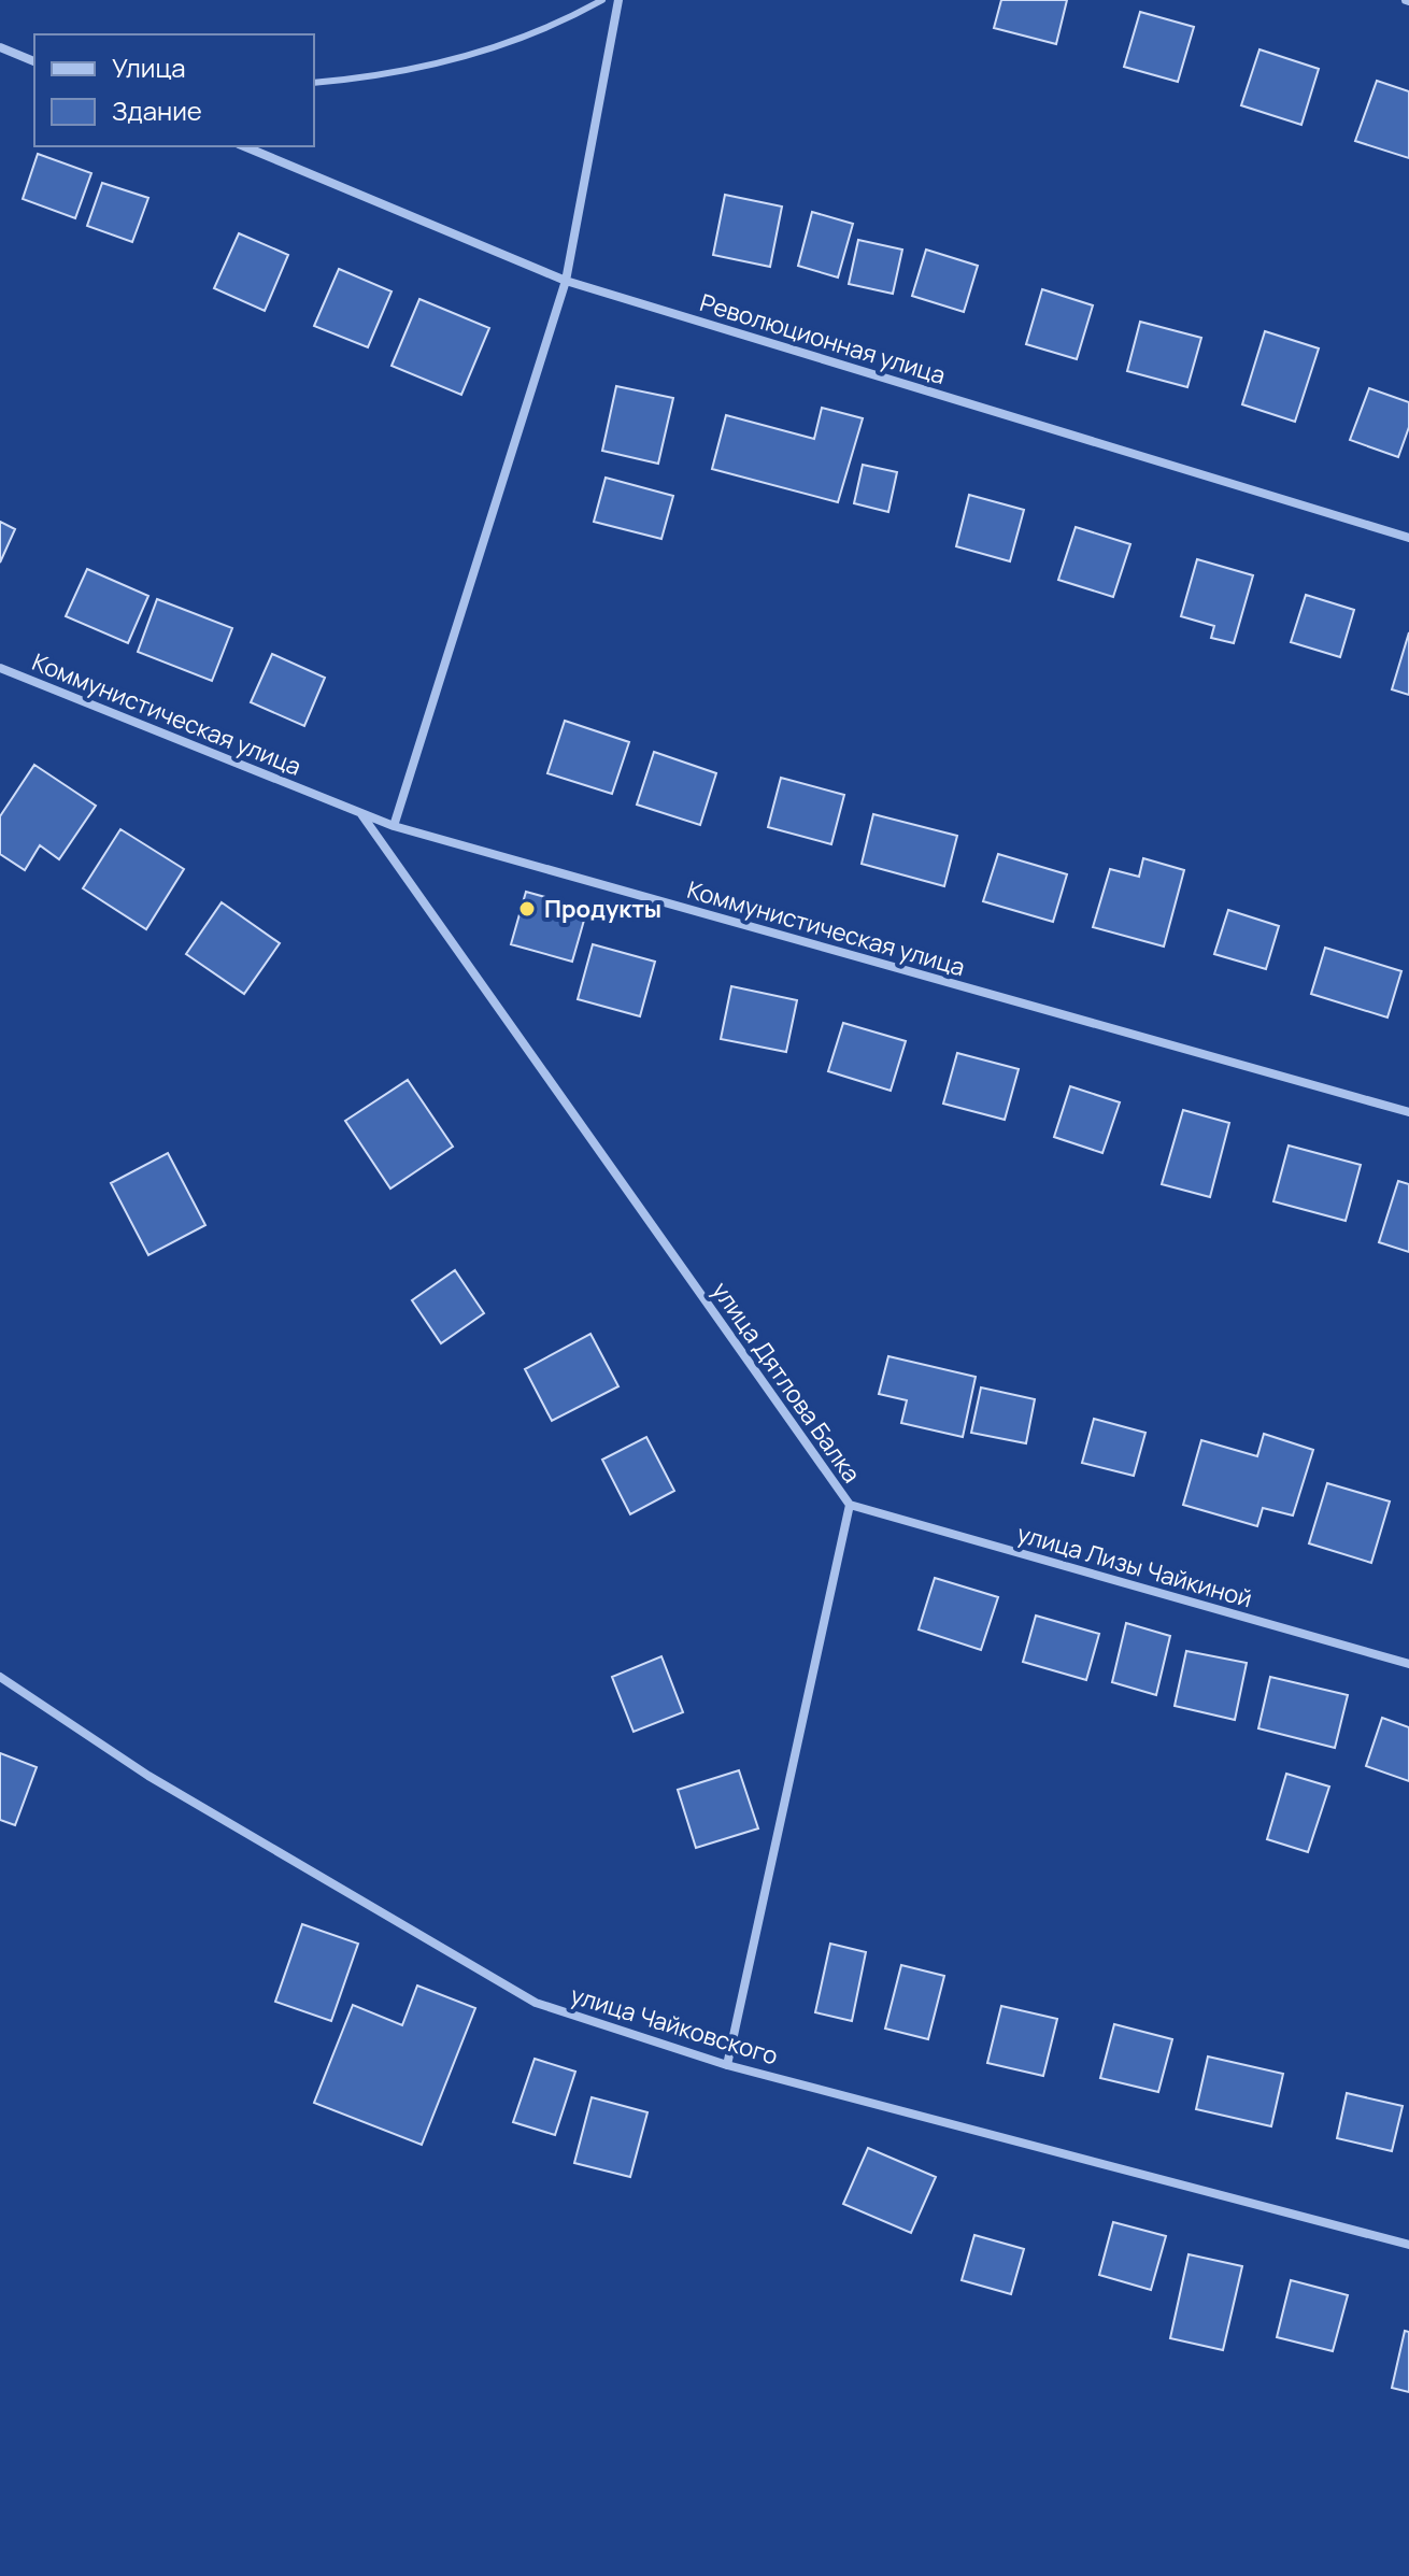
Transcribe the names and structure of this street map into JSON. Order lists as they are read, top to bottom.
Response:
{
  "streets": {
    "street": [
      "Революционная улица",
      "Коммунистическая улица",
      "улица Дятлова Балка",
      "улица Лизы Чайкиной",
      "улица Чайковского"
    ]
  },
  "crossings": [
    ["Коммунистическая улица", "улица Дятлова Балка"],
    ["улица Дятлова Балка", "улица Лизы Чайкиной"],
    ["улица Дятлова Балка", "улица Чайковского"]
  ],
  "places": ["Продукты"],
  "legend": ["Улица", "Здание"]
}
